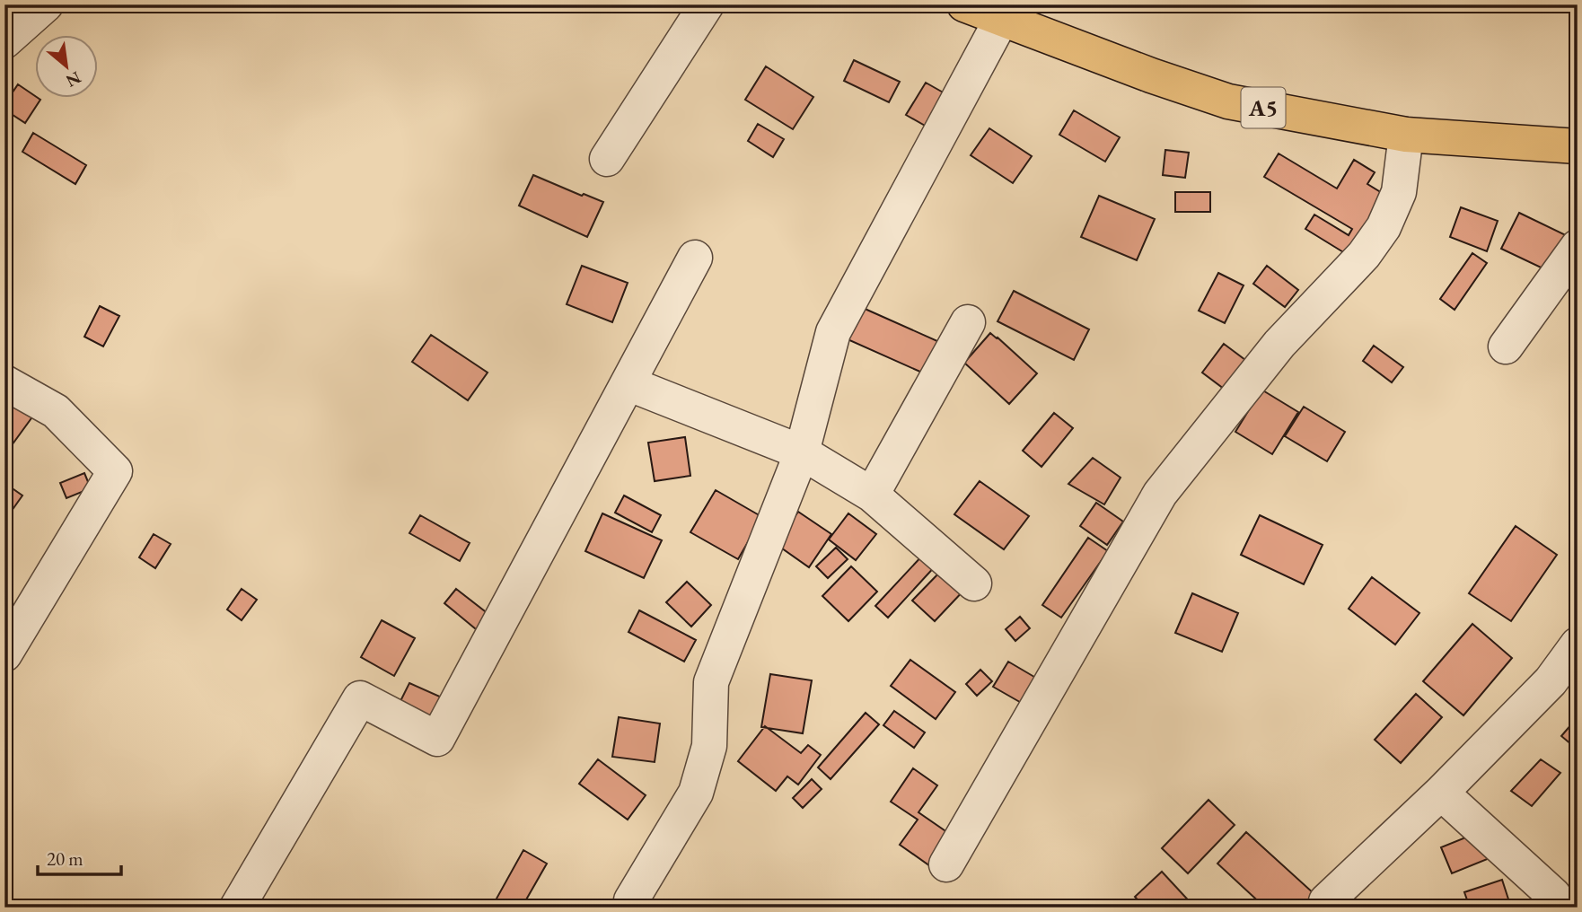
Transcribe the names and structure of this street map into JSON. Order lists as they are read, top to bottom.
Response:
{
  "streets": {
    "main road": ["A5"]
  },
  "scale_bar": "20 m",
  "north": "bottom right"
}
